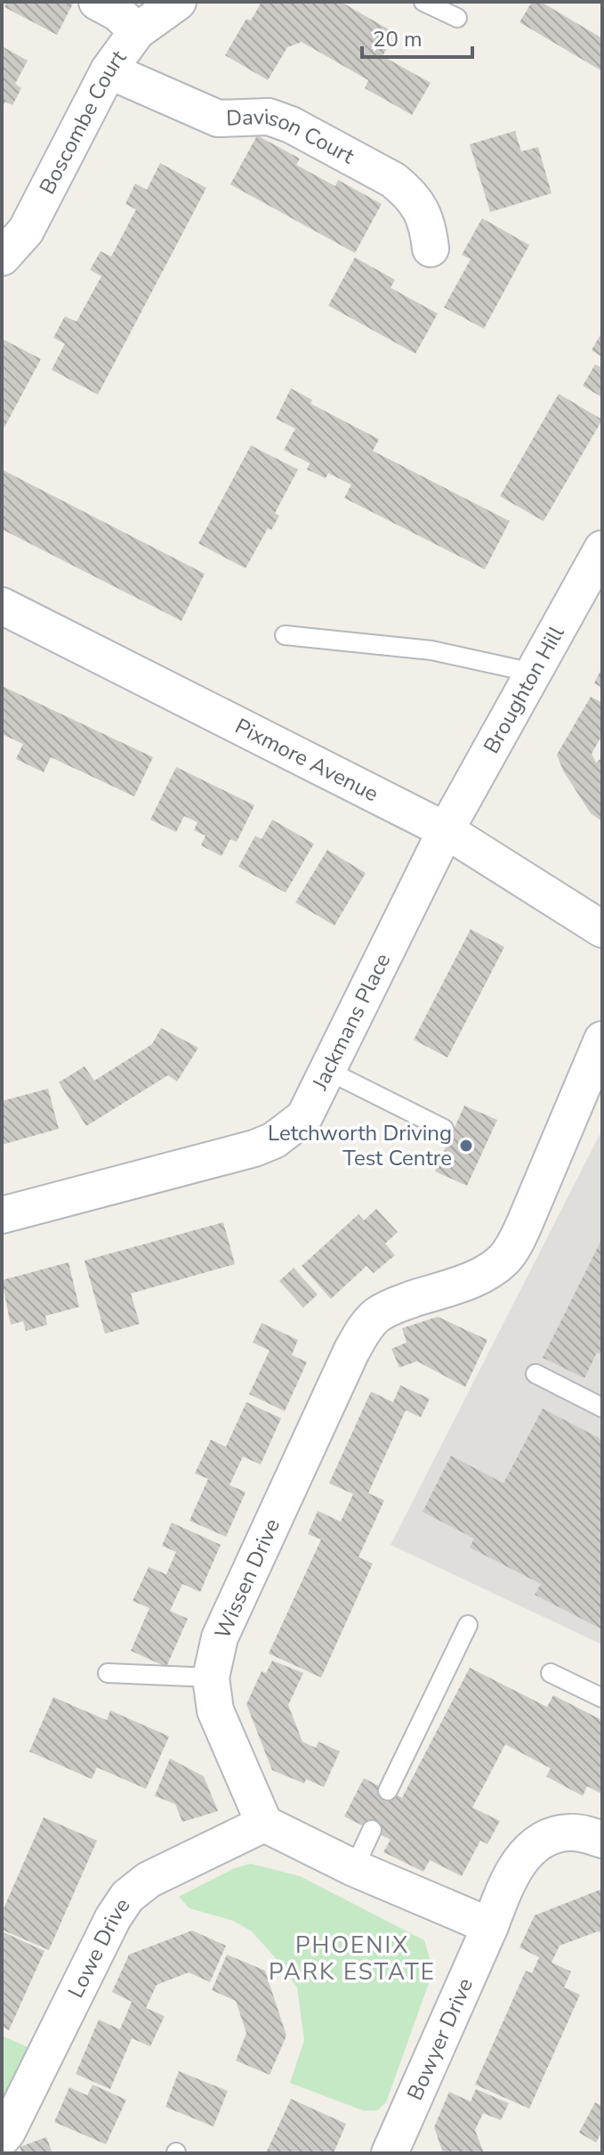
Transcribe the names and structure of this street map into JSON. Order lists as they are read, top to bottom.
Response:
{
  "streets": {
    "street": [
      "Boscombe Court",
      "Davison Court",
      "Broughton Hill",
      "Pixmore Avenue",
      "Jackmans Place",
      "Wissen Drive",
      "Lowe Drive",
      "Bowyer Drive"
    ]
  },
  "crossings": [
    ["Boscombe Court", "Davison Court"],
    ["Broughton Hill", "Pixmore Avenue"],
    ["Broughton Hill", "Jackmans Place"],
    ["Pixmore Avenue", "Jackmans Place"],
    ["Wissen Drive", "Lowe Drive"]
  ],
  "districts": ["PHOENIX PARK ESTATE"],
  "places": ["Letchworth Driving Test Centre"],
  "scale_bar": "20 m"
}
